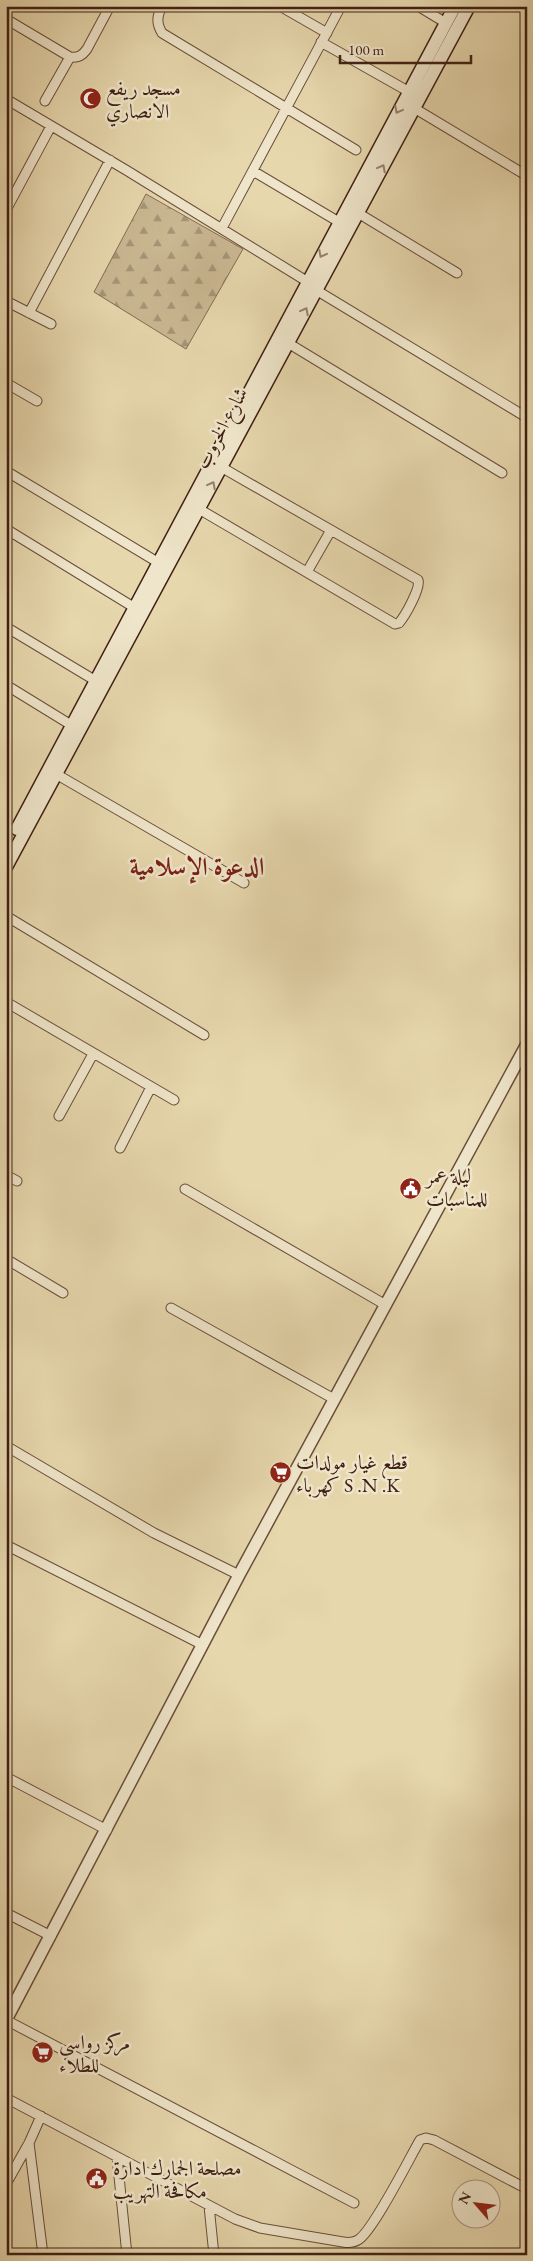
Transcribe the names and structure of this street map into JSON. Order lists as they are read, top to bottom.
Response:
{
  "streets": {
    "main road": ["شارع الخروب"]
  },
  "districts": ["الدعوة الإسلامية"],
  "places": {
    "mosque": ["مسجد ريفع الانصاري"],
    "public building": ["ليلة عمر للمناسبات", "مصلحة الجمارك ادارة مكافحة التهريب"],
    "supermarket": ["قطع غيار مولدات كهرباء S .N .K", "مركز رواسي للطلاء"]
  },
  "scale_bar": "100 m",
  "north": "top left"
}
